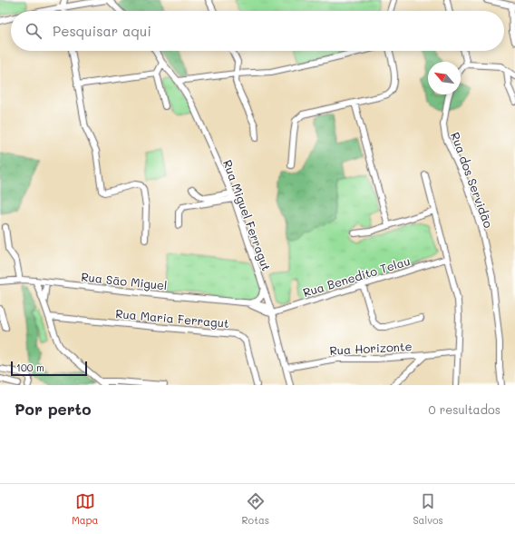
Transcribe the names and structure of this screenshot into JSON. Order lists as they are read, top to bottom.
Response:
{
  "streets": {
    "street": [
      "Rua dos Servidão",
      "Rua Miguel Ferragut",
      "Rua Benedito Telau",
      "Rua São Miguel",
      "Rua Maria Ferragut",
      "Rua Horizonte"
    ]
  },
  "crossings": [
    ["Rua Miguel Ferragut", "Rua Benedito Telau"],
    ["Rua Miguel Ferragut", "Rua São Miguel"],
    ["Rua Miguel Ferragut", "Rua Horizonte"],
    ["Rua Benedito Telau", "Rua São Miguel"]
  ],
  "scale_bar": "100 m",
  "north": "top left",
  "page": {
    "search": "Pesquisar aqui",
    "scale": "100 m",
    "heading": ["Por perto", "0 resultados"],
    "nav": ["Mapa", "Rotas", "Salvos"]
  }
}
